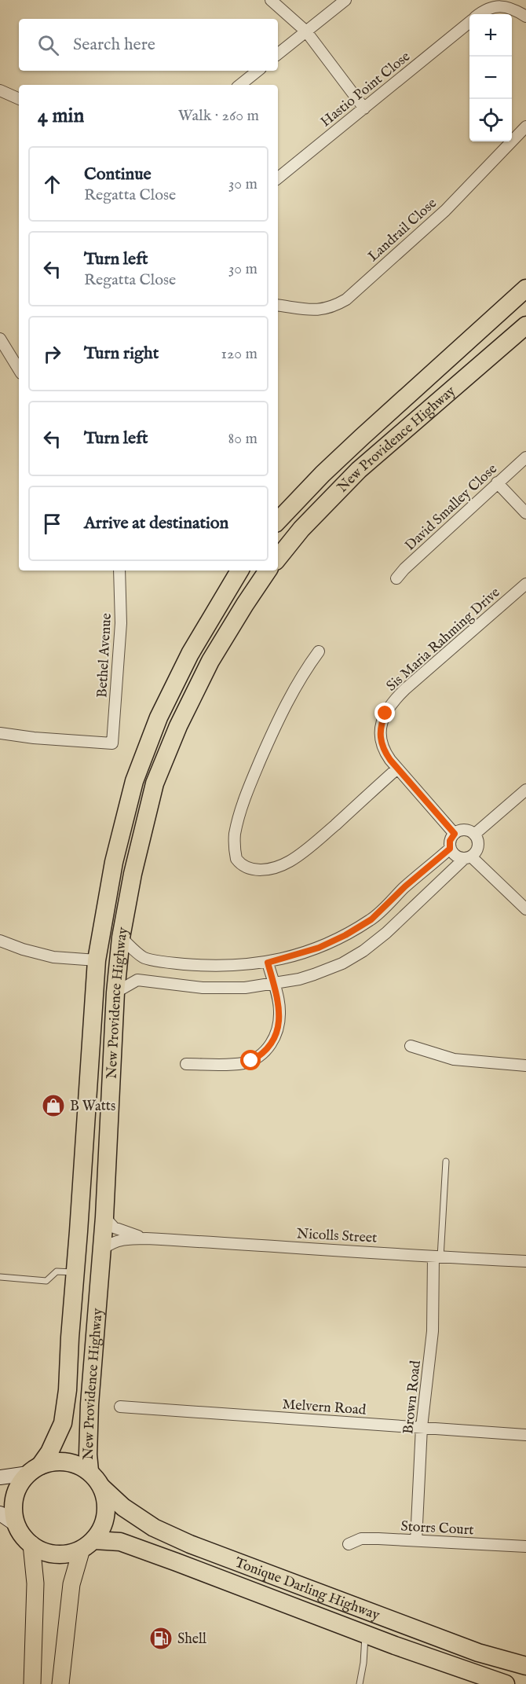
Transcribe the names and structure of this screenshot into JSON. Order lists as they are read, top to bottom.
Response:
{
  "streets": {
    "highway": ["New Providence Highway", "Tonique Darling Highway"],
    "street": [
      "Hastio Point Close",
      "Landrail Close",
      "David Smalley Close",
      "Sis Maria Rahming Drive",
      "Bethel Avenue",
      "Nicolls Street",
      "Brown Road",
      "Melvern Road",
      "Storrs Court"
    ]
  },
  "crossings": [
    ["New Providence Highway", "Tonique Darling Highway"],
    ["Nicolls Street", "Brown Road"],
    ["Brown Road", "Melvern Road"],
    ["Brown Road", "Storrs Court"]
  ],
  "places": {
    "shop": ["B Watts"],
    "fuel station": ["Shell"]
  },
  "page": {
    "map_buttons": ["+", "−"],
    "search": "Search here",
    "heading": ["4 min", "Walk · 260 m"],
    "list": [
      ["Continue", "Regatta Close", "30 m"],
      ["Turn left", "Regatta Close", "30 m"],
      ["Turn right", "120 m"],
      ["Turn left", "80 m"],
      "Arrive at destination"
    ]
  }
}
